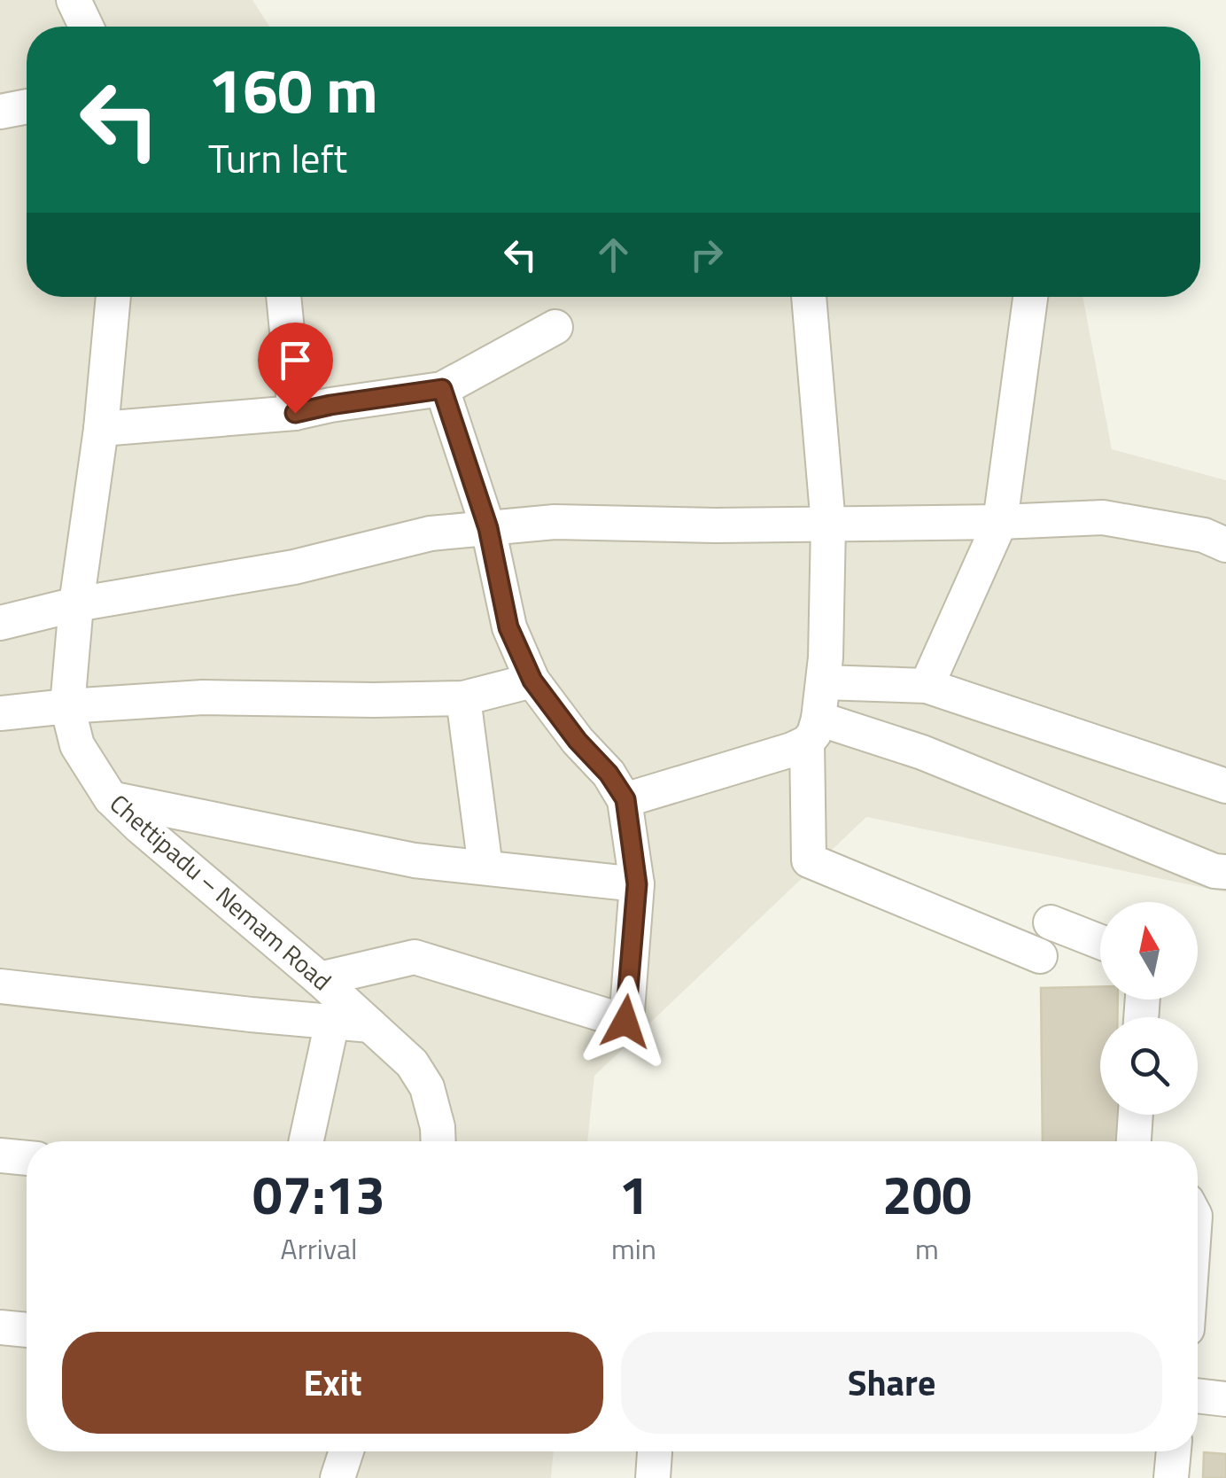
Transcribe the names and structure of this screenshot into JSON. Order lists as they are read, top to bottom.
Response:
{
  "streets": {
    "street": ["Chettipadu – Nemam Road"]
  },
  "north": "top",
  "page": {
    "turn": ["160 m", "Turn left"],
    "eta": [
      "07:13",
      "Arrival",
      "1",
      "min",
      "200",
      "m"
    ],
    "buttons": ["Exit", "Share"]
  }
}
